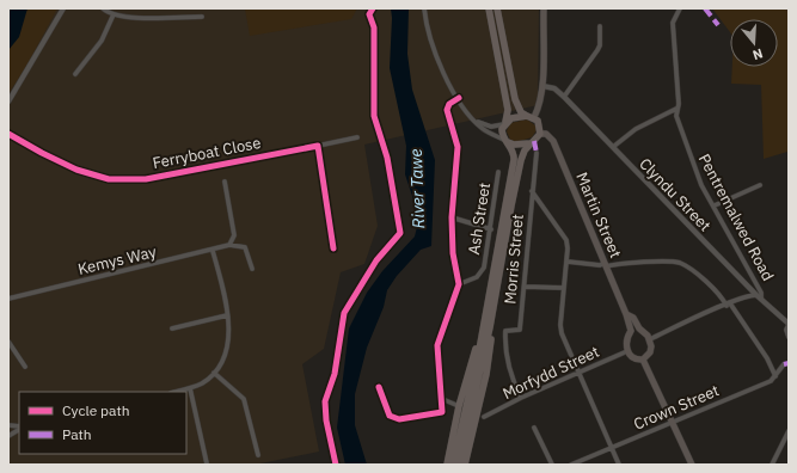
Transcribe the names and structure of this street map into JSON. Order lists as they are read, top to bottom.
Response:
{
  "streets": {
    "main road": ["Martin Street"],
    "street": [
      "Ferryboat Close",
      "Clyndu Street",
      "Pentremalwed Road",
      "Ash Street",
      "Morris Street",
      "Kemys Way",
      "Morfydd Street",
      "Crown Street"
    ]
  },
  "crossings": [
    ["Clyndu Street", "Pentremalwed Road"],
    ["Morris Street", "Morfydd Street"]
  ],
  "water": ["River Tawe"],
  "legend": ["Cycle path", "Path"],
  "north": "bottom"
}
